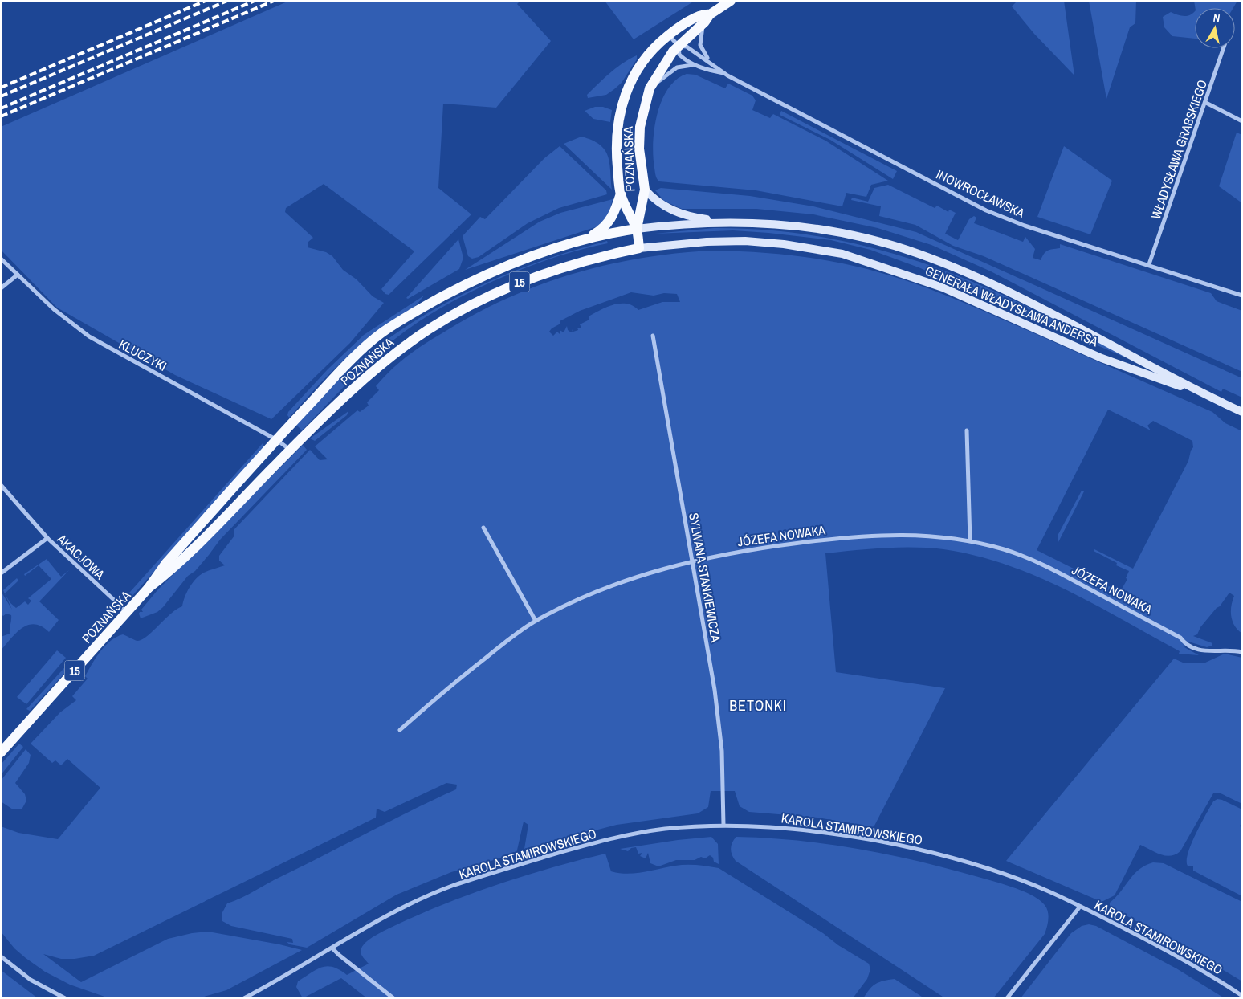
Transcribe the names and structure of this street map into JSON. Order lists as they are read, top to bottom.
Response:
{
  "streets": {
    "main road": ["POZNAŃSKA", "15", "GENERAŁA WŁADYSŁAWA ANDERSA"],
    "street": [
      "WŁADYSŁAWA GRABSKIEGO",
      "INOWROCŁAWSKA",
      "KLUCZYKI",
      "JÓZEFA NOWAKA",
      "AKACJOWA",
      "SYLWANA STANKIEWICZA",
      "KAROLA STAMIROWSKIEGO"
    ]
  },
  "crossings": [
    ["WŁADYSŁAWA GRABSKIEGO", "INOWROCŁAWSKA"],
    ["POZNAŃSKA", "GENERAŁA WŁADYSŁAWA ANDERSA"],
    ["POZNAŃSKA", "KLUCZYKI"],
    ["POZNAŃSKA", "AKACJOWA"],
    ["JÓZEFA NOWAKA", "SYLWANA STANKIEWICZA"],
    ["SYLWANA STANKIEWICZA", "KAROLA STAMIROWSKIEGO"]
  ],
  "districts": ["BETONKI"],
  "north": "top"
}
